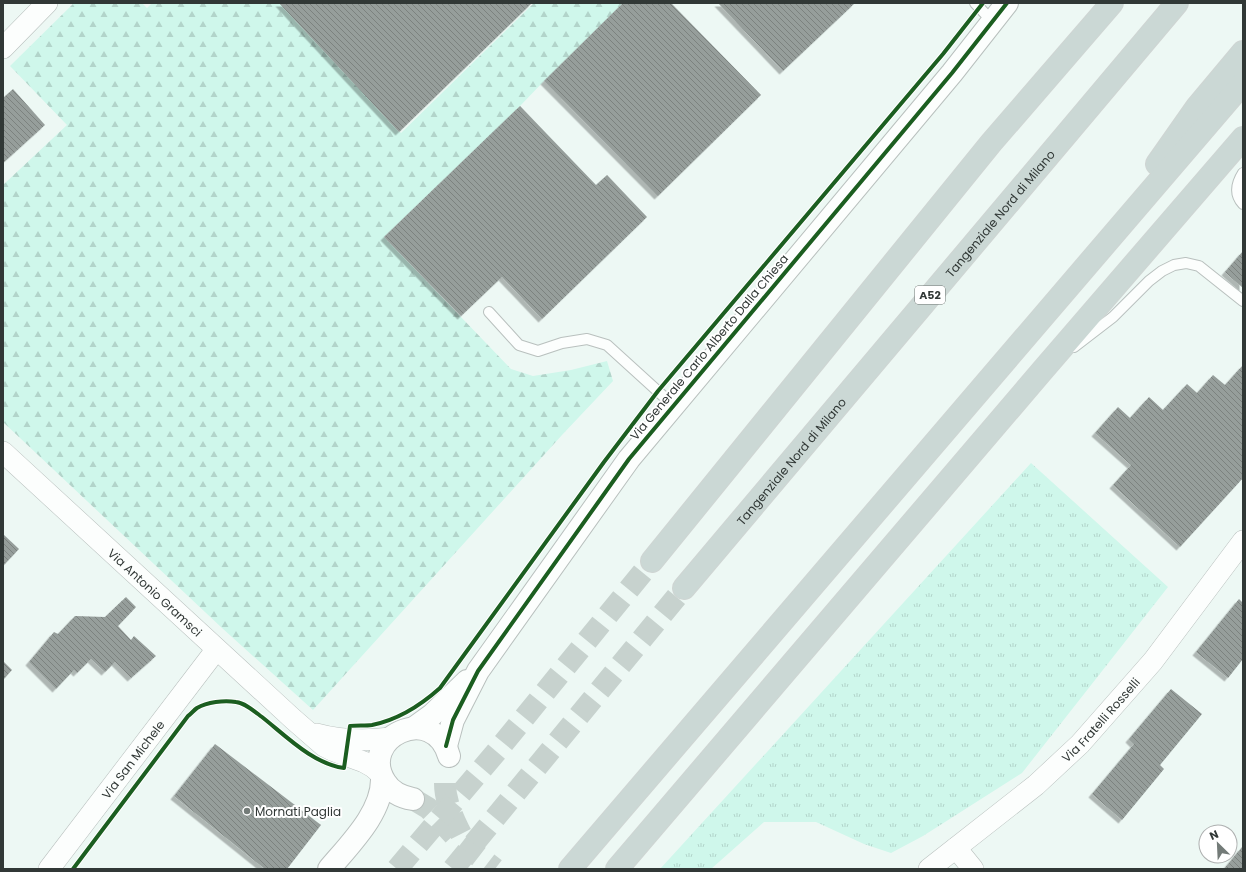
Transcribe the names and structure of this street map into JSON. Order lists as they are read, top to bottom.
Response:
{
  "streets": {
    "highway": ["Tangenziale Nord di Milano", "A52"],
    "street": [
      "Via Generale Carlo Alberto Dalla Chiesa",
      "Via Antonio Gramsci",
      "Via Fratelli Rosselli",
      "Via San Michele"
    ]
  },
  "crossings": [
    ["Via Generale Carlo Alberto Dalla Chiesa", "Via Antonio Gramsci"],
    ["Via Antonio Gramsci", "Via San Michele"]
  ],
  "places": ["Mornati Paglia"],
  "north": "top left"
}
